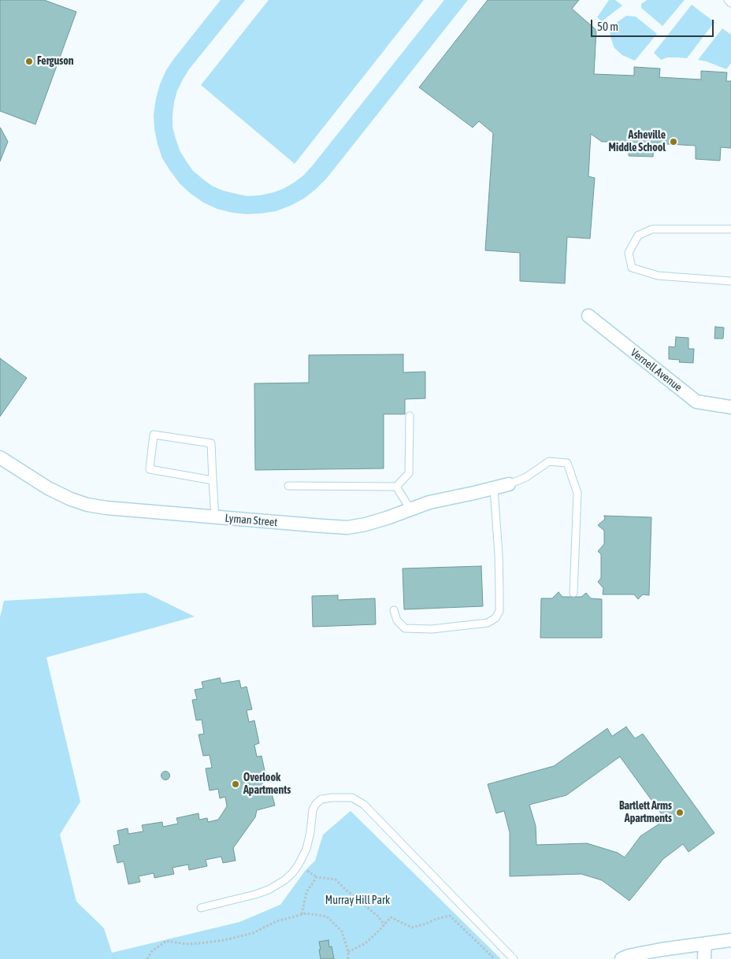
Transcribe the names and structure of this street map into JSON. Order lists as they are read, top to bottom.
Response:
{
  "streets": {
    "street": ["Vernell Avenue", "Lyman Street"]
  },
  "parks": ["Murray Hill Park"],
  "places": [
    "Ferguson",
    "Asheville Middle School",
    "Overlook Apartments",
    "Bartlett Arms Apartments"
  ],
  "scale_bar": "50 m"
}
